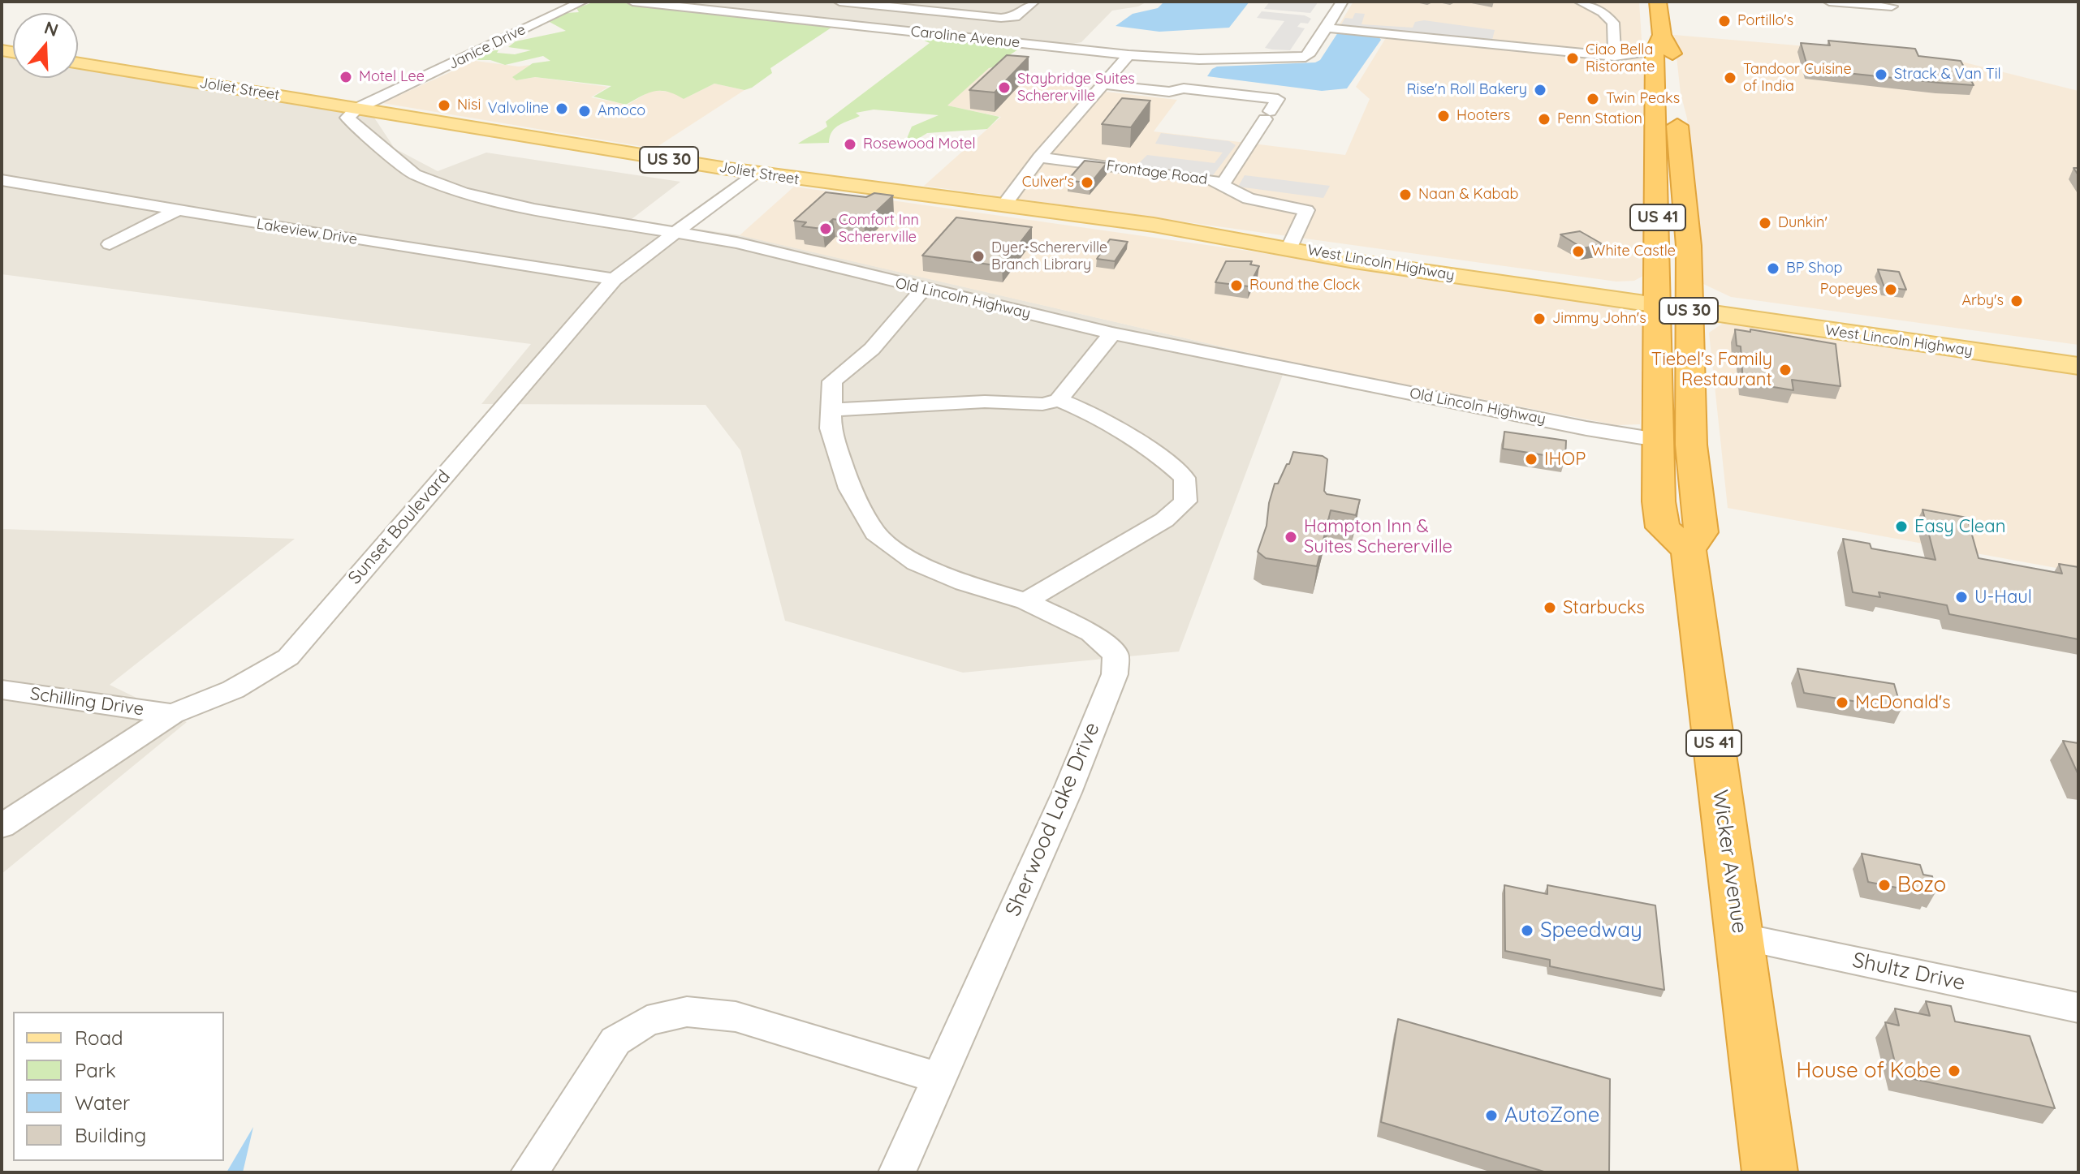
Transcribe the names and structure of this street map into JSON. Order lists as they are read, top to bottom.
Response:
{
  "streets": {
    "highway": ["US 41", "Wicker Avenue"],
    "main road": ["Joliet Street", "US 30", "West Lincoln Highway"],
    "street": [
      "Caroline Avenue",
      "Janice Drive",
      "Frontage Road",
      "Lakeview Drive",
      "Old Lincoln Highway",
      "Sunset Boulevard",
      "Schilling Drive",
      "Sherwood Lake Drive",
      "Shultz Drive"
    ]
  },
  "crossings": [
    ["Janice Drive", "Joliet Street"],
    ["Janice Drive", "Old Lincoln Highway"],
    ["Joliet Street", "Frontage Road"],
    ["Joliet Street", "West Lincoln Highway"],
    ["Joliet Street", "Old Lincoln Highway"],
    ["Joliet Street", "Sunset Boulevard"],
    ["Frontage Road", "West Lincoln Highway"],
    ["US 41", "West Lincoln Highway"],
    ["US 41", "Old Lincoln Highway"],
    ["US 41", "Wicker Avenue"],
    ["Lakeview Drive", "Sunset Boulevard"],
    ["West Lincoln Highway", "Wicker Avenue"],
    ["Old Lincoln Highway", "Sunset Boulevard"],
    ["Old Lincoln Highway", "Sherwood Lake Drive"],
    ["Sunset Boulevard", "Schilling Drive"],
    ["Wicker Avenue", "Shultz Drive"]
  ],
  "places": [
    "Portillo's",
    "Ciao Bella Ristorante",
    "Strack & Van Til",
    "Motel Lee",
    "Tandoor Cuisine of India",
    "Staybridge Suites Schererville",
    "Rise'n Roll Bakery",
    "Twin Peaks",
    "Nisi",
    "Valvoline",
    "Amoco",
    "Hooters",
    "Penn Station",
    "Rosewood Motel",
    "Culver's",
    "Naan & Kabab",
    "Dunkin'",
    "Comfort Inn Schererville",
    "White Castle",
    "Dyer-Schererville Branch Library",
    "BP Shop",
    "Round the Clock",
    "Popeyes",
    "Arby's",
    "Jimmy John's",
    "Tiebel's Family Restaurant",
    "IHOP",
    "Easy Clean",
    "Hampton Inn & Suites Schererville",
    "U-Haul",
    "Starbucks",
    "McDonald's",
    "Bozo",
    "Speedway",
    "House of Kobe",
    "AutoZone"
  ],
  "legend": [
    "Road",
    "Park",
    "Water",
    "Building"
  ],
  "north": "top"
}
